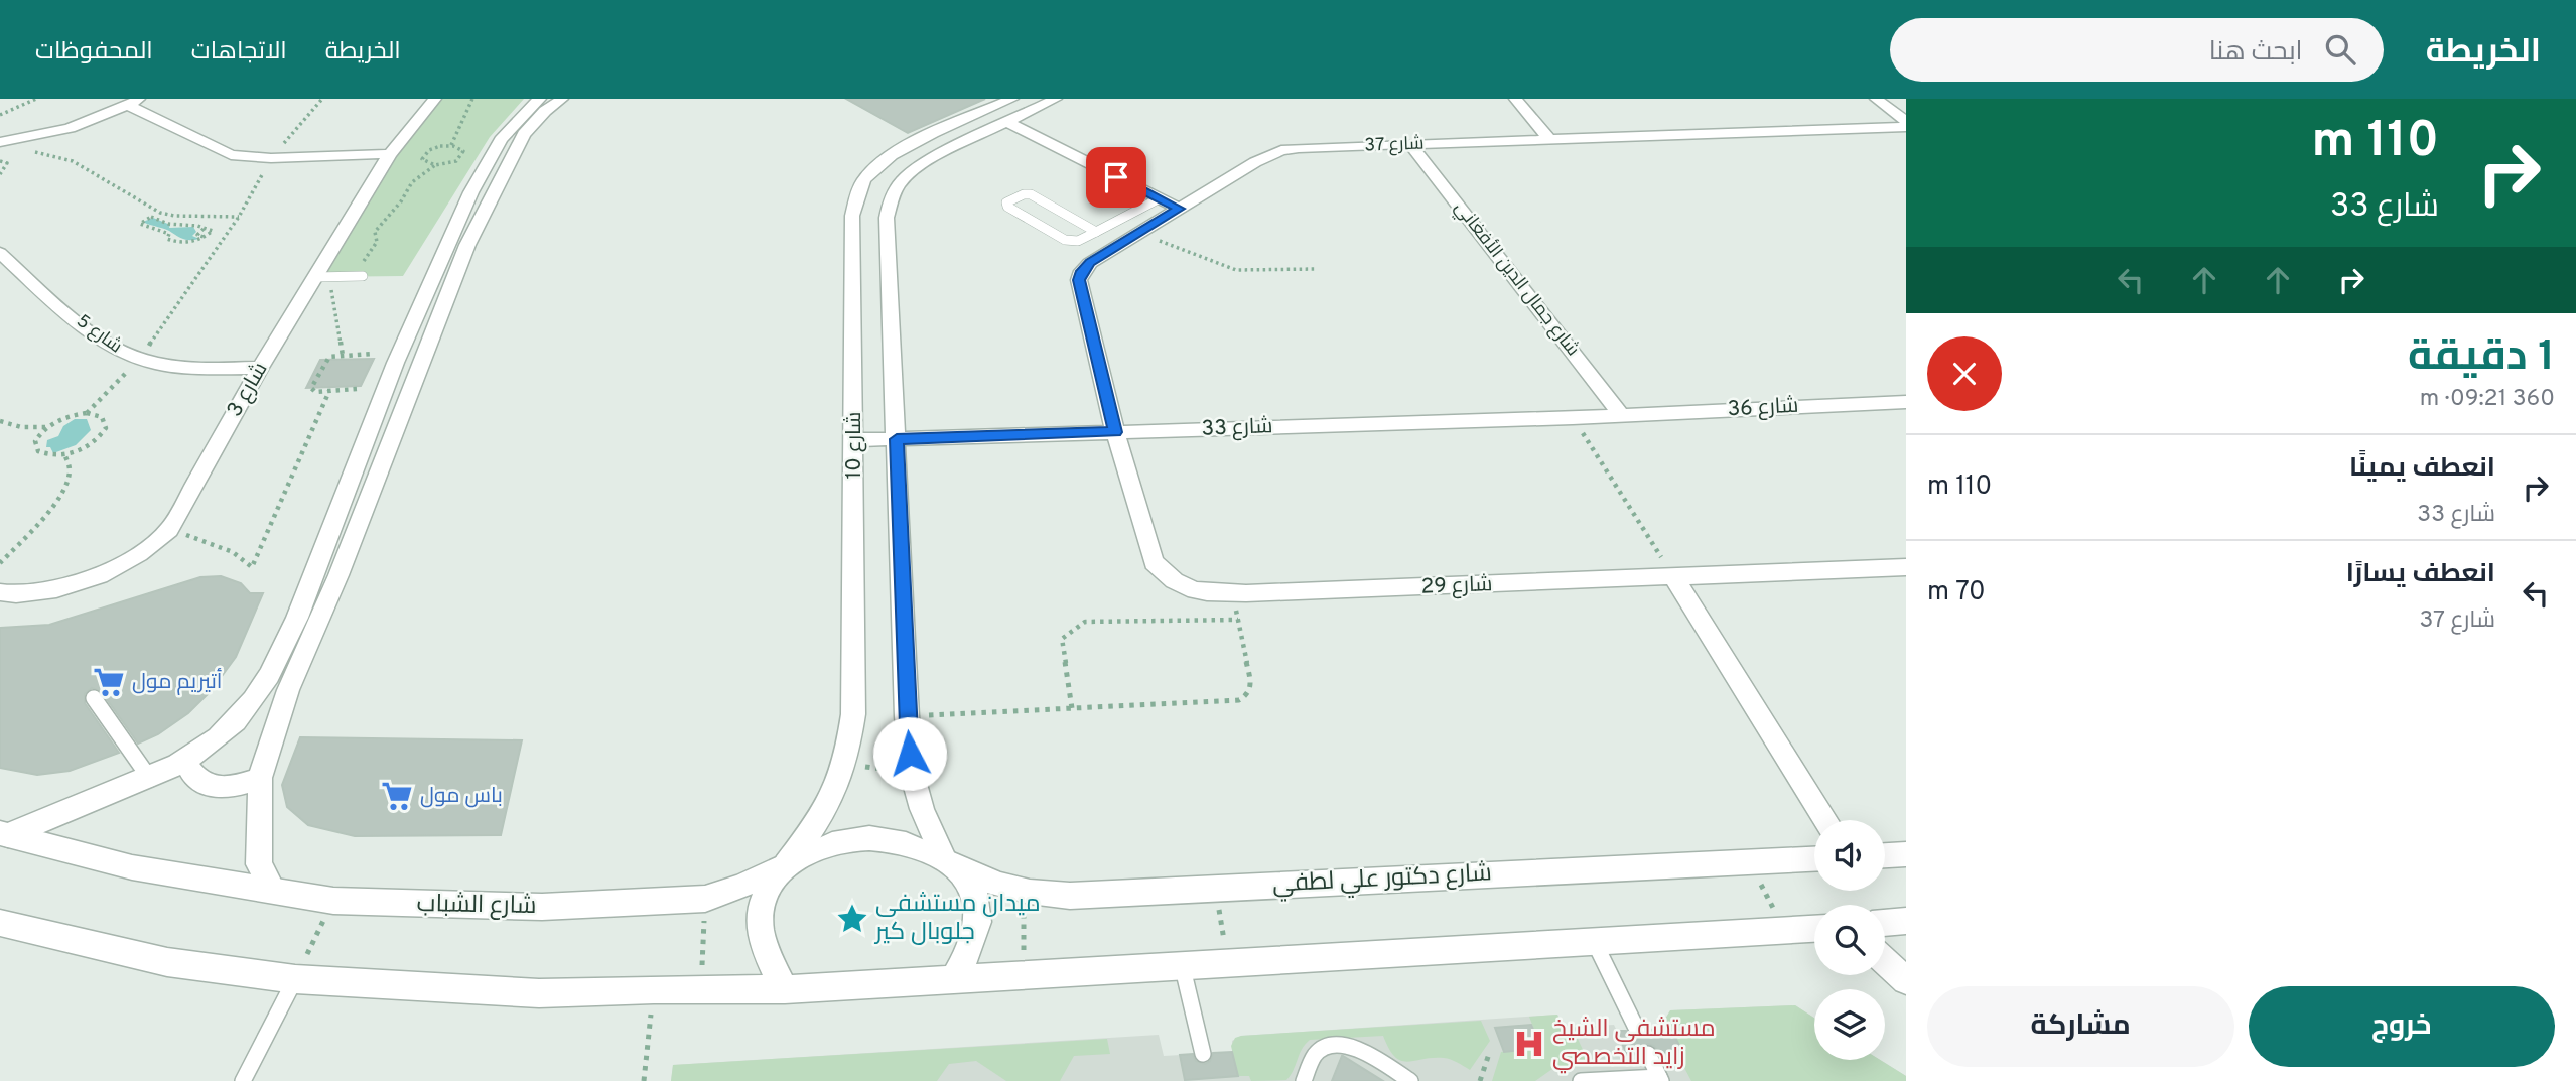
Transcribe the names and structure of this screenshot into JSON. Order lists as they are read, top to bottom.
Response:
{
  "streets": {
    "street": [
      "شارع 37",
      "شارع جمال الدين الأفغاني",
      "شارع 5",
      "شارع 3",
      "شارع 36",
      "شارع 33",
      "شارع 10",
      "شارع 29",
      "شارع دكتور علي لطفي",
      "شارع الشباب"
    ]
  },
  "crossings": [
    ["شارع 37", "شارع جمال الدين الأفغاني"],
    ["شارع 37", "شارع 33"],
    ["شارع 37", "شارع 29"],
    ["شارع جمال الدين الأفغاني", "شارع 36"],
    ["شارع جمال الدين الأفغاني", "شارع 33"],
    ["شارع 5", "شارع 3"],
    ["شارع 36", "شارع 33"],
    ["شارع 33", "شارع 10"],
    ["شارع 33", "شارع 29"],
    ["شارع 10", "شارع دكتور علي لطفي"],
    ["شارع 10", "شارع الشباب"],
    ["شارع دكتور علي لطفي", "شارع الشباب"]
  ],
  "places": {
    "supermarket": ["أتيريم مول", "باس مول"],
    "place": ["ميدان مستشفى جلوبال كير"],
    "hospital": ["مستشفى الشيخ زايد التخصصي"]
  },
  "page": {
    "header": "الخريطة",
    "search": "ابحث هنا",
    "nav": ["الخريطة", "الاتجاهات", "المحفوظات"],
    "turn": ["110 m", "شارع 33"],
    "heading": ["1 دقيقة", "360 m · 09:21"],
    "list": [
      {
        "name": "انعطف يمينًا",
        "note": "شارع 33",
        "value": "110 m"
      },
      {
        "name": "انعطف يسارًا",
        "note": "شارع 37",
        "value": "70 m"
      }
    ],
    "buttons": ["خروج", "مشاركة"]
  }
}
